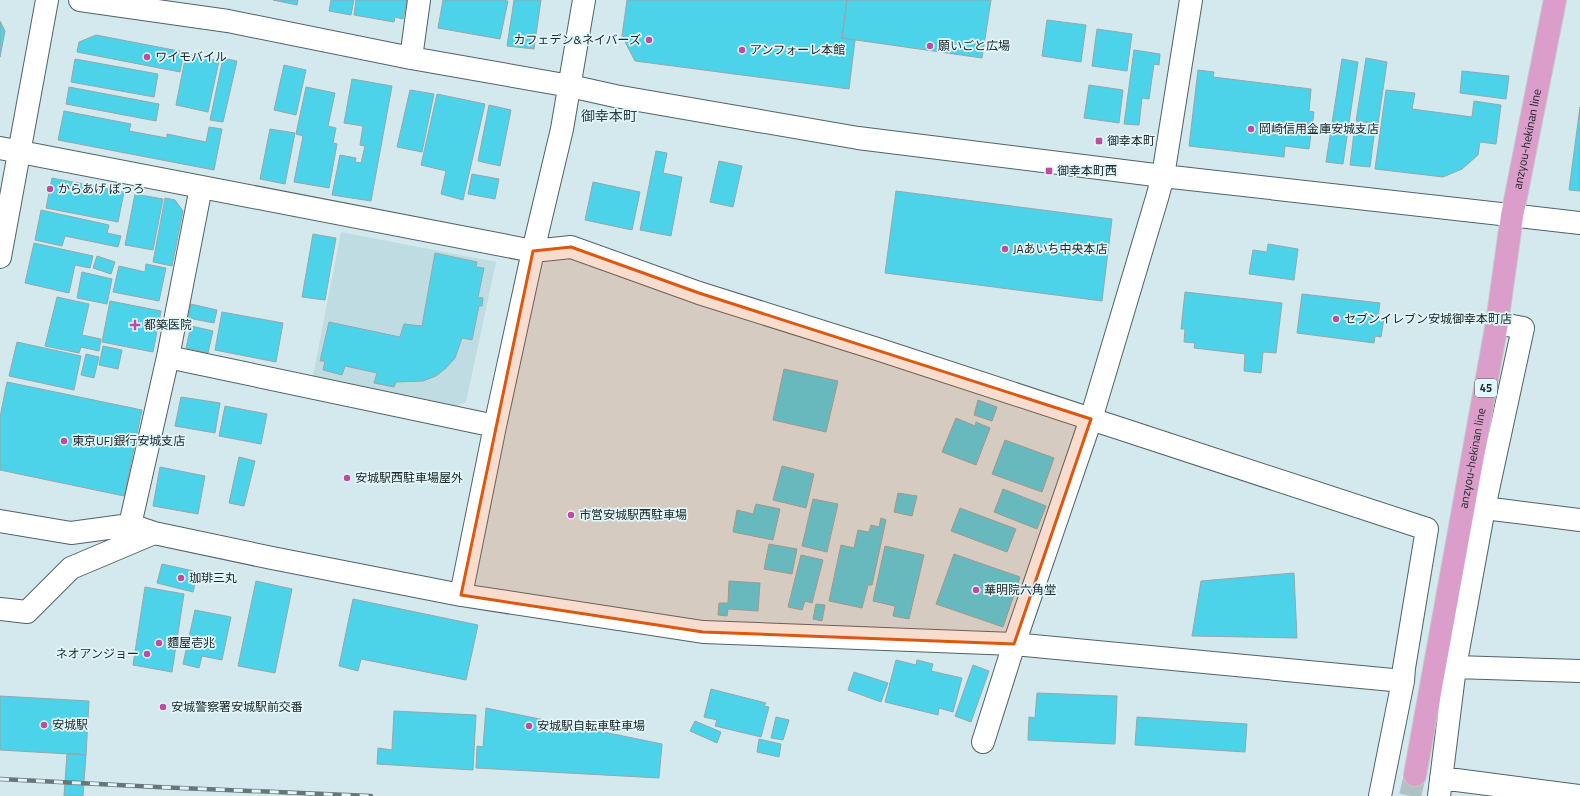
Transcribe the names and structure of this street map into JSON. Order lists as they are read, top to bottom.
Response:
{
  "streets": {
    "main road": ["anzyou-hekinan line", "45"]
  },
  "districts": ["御幸本町"],
  "places": {
    "other": [
      "カフェデン&ネイバーズ",
      "願いごと広場",
      "アンフォーレ本館",
      "ワイモバイル",
      "岡崎信用金庫安城支店",
      "からあげ ぽっろ",
      "JAあいち中央本店",
      "セブンイレブン安城御幸本町店",
      "東京UFJ銀行安城支店",
      "安城駅西駐車場屋外",
      "市営安城駅西駐車場",
      "珈琲三丸",
      "華明院六角堂",
      "麵屋壱兆",
      "ネオアンジョー",
      "安城警察署安城駅前交番",
      "安城駅",
      "安城駅自転車駐車場"
    ],
    "transit": ["御幸本町", "御幸本町西"],
    "health": ["都築医院"]
  }
}
